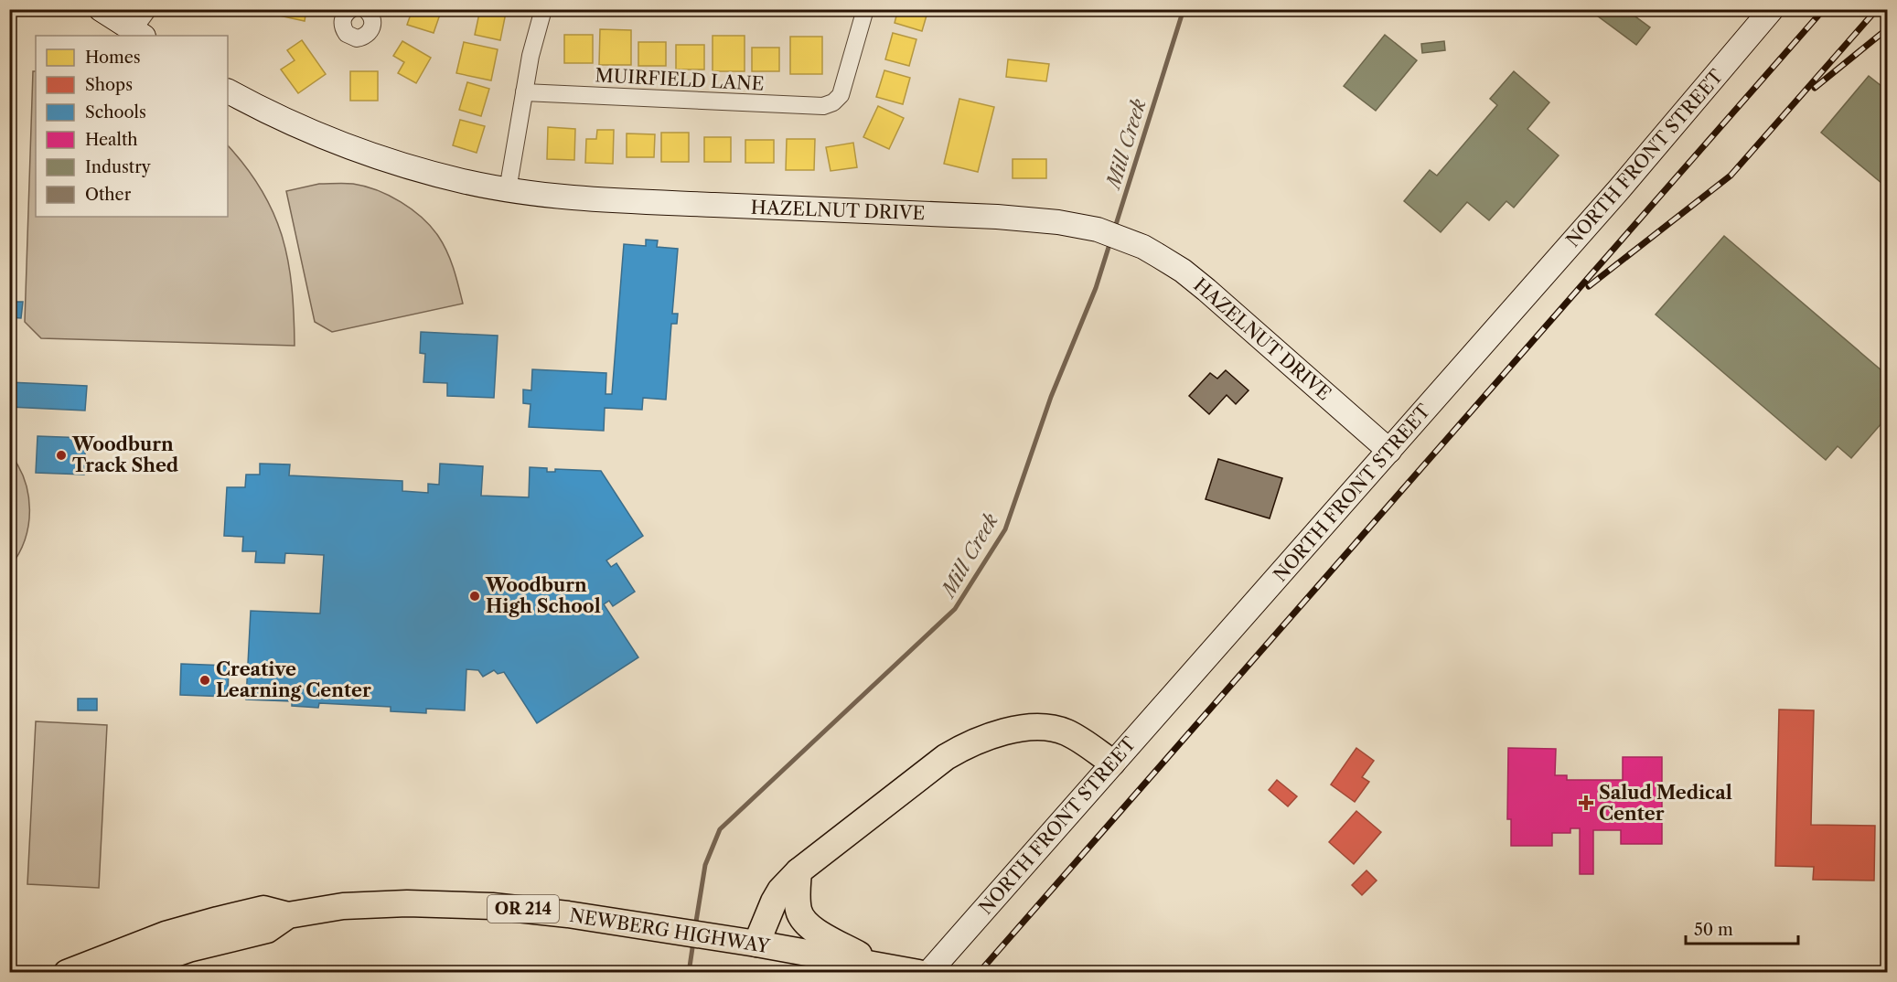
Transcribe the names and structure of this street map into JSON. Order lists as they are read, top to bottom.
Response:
{
  "streets": {
    "main road": ["OR 214", "NEWBERG HIGHWAY"],
    "street": ["MUIRFIELD LANE", "NORTH FRONT STREET", "HAZELNUT DRIVE"]
  },
  "crossings": [
    ["NORTH FRONT STREET", "HAZELNUT DRIVE"]
  ],
  "water": ["Mill Creek"],
  "places": {
    "other": ["Woodburn Track Shed", "Woodburn High School", "Creative Learning Center"],
    "health": ["Salud Medical Center"]
  },
  "legend": [
    "Homes",
    "Shops",
    "Schools",
    "Health",
    "Industry",
    "Other"
  ],
  "scale_bar": "50 m"
}
